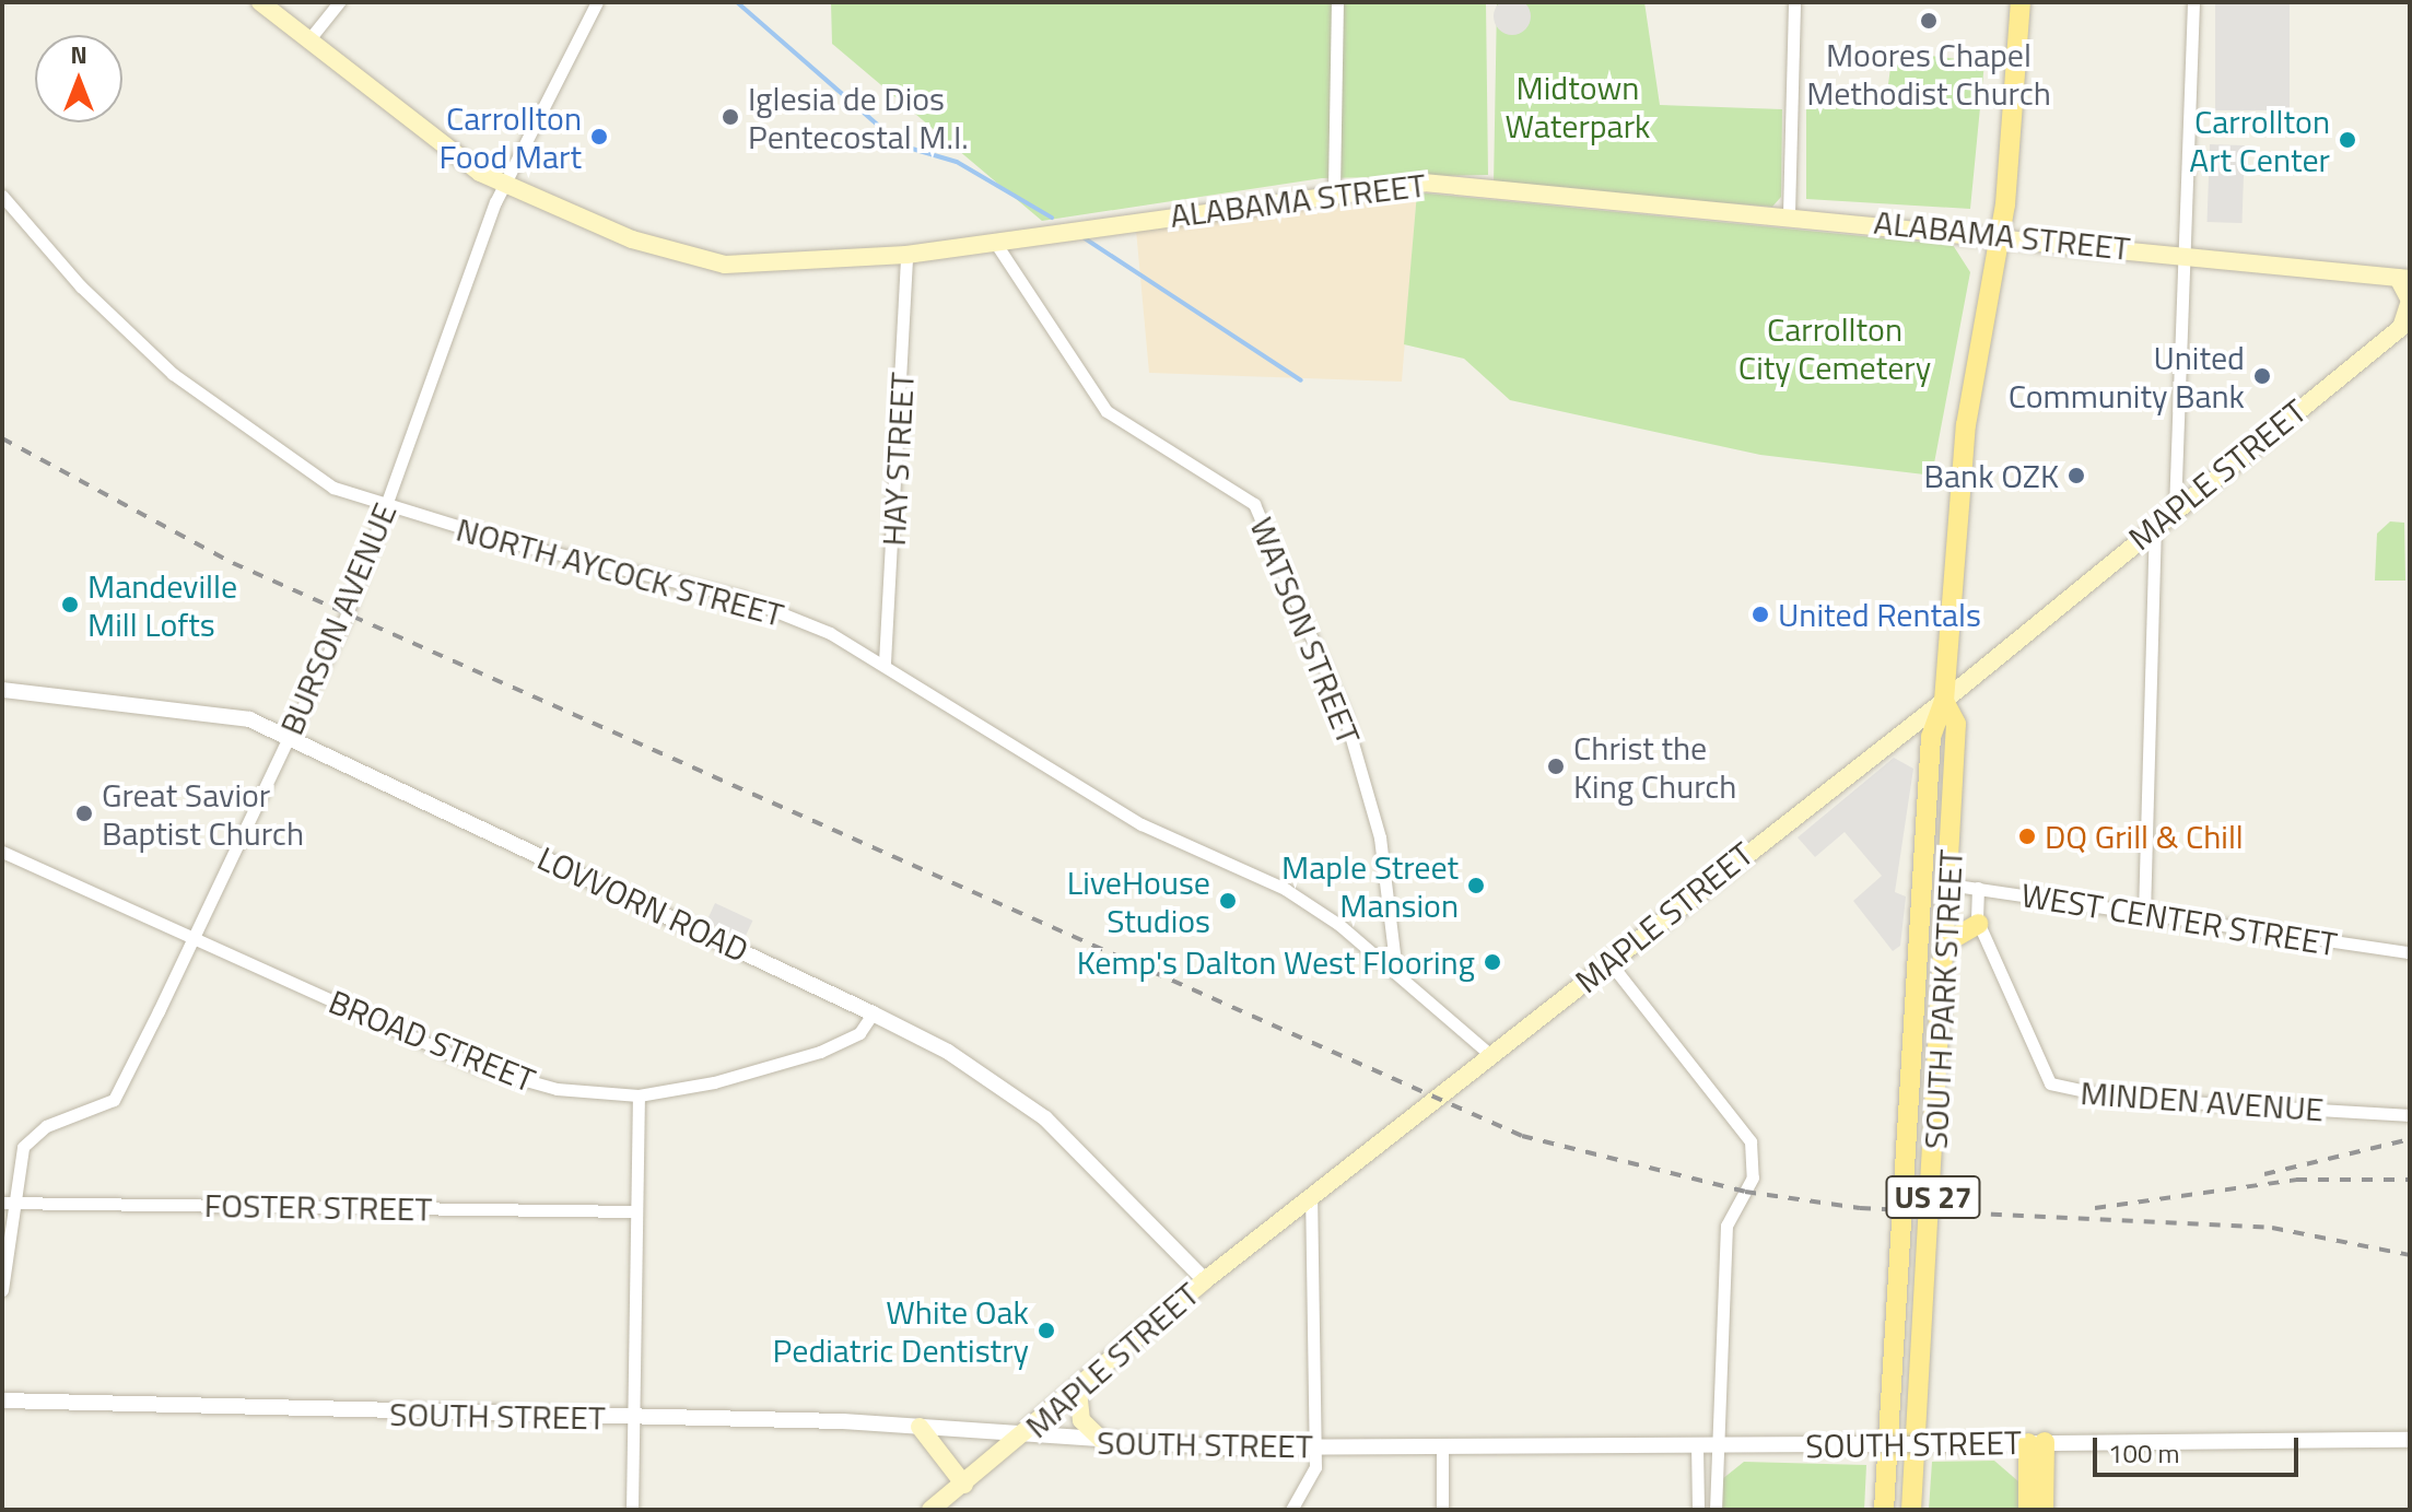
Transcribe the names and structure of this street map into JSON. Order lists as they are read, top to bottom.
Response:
{
  "streets": {
    "main road": [
      "ALABAMA STREET",
      "MAPLE STREET",
      "SOUTH PARK STREET",
      "US 27"
    ],
    "street": [
      "HAY STREET",
      "NORTH AYCOCK STREET",
      "BURSON AVENUE",
      "WATSON STREET",
      "LOVVORN ROAD",
      "WEST CENTER STREET",
      "BROAD STREET",
      "MINDEN AVENUE",
      "FOSTER STREET",
      "SOUTH STREET"
    ]
  },
  "crossings": [
    ["ALABAMA STREET", "HAY STREET"],
    ["ALABAMA STREET", "BURSON AVENUE"],
    ["ALABAMA STREET", "WATSON STREET"],
    ["ALABAMA STREET", "SOUTH PARK STREET"],
    ["ALABAMA STREET", "US 27"],
    ["HAY STREET", "NORTH AYCOCK STREET"],
    ["MAPLE STREET", "NORTH AYCOCK STREET"],
    ["MAPLE STREET", "LOVVORN ROAD"],
    ["MAPLE STREET", "SOUTH PARK STREET"],
    ["MAPLE STREET", "SOUTH STREET"],
    ["NORTH AYCOCK STREET", "BURSON AVENUE"],
    ["NORTH AYCOCK STREET", "WATSON STREET"],
    ["BURSON AVENUE", "LOVVORN ROAD"],
    ["BURSON AVENUE", "BROAD STREET"],
    ["BURSON AVENUE", "FOSTER STREET"],
    ["LOVVORN ROAD", "BROAD STREET"],
    ["WEST CENTER STREET", "SOUTH PARK STREET"],
    ["WEST CENTER STREET", "MINDEN AVENUE"],
    ["SOUTH PARK STREET", "US 27"]
  ],
  "parks": ["Midtown Waterpark", "Carrollton City Cemetery"],
  "places": [
    "Moores Chapel Methodist Church",
    "Iglesia de Dios Pentecostal M.I.",
    "Carrollton Food Mart",
    "Carrollton Art Center",
    "United Community Bank",
    "Bank OZK",
    "Mandeville Mill Lofts",
    "United Rentals",
    "Christ the King Church",
    "Great Savior Baptist Church",
    "DQ Grill & Chill",
    "Maple Street Mansion",
    "LiveHouse Studios",
    "Kemp's Dalton West Flooring",
    "White Oak Pediatric Dentistry"
  ],
  "scale_bar": "100 m",
  "north": "top"
}
